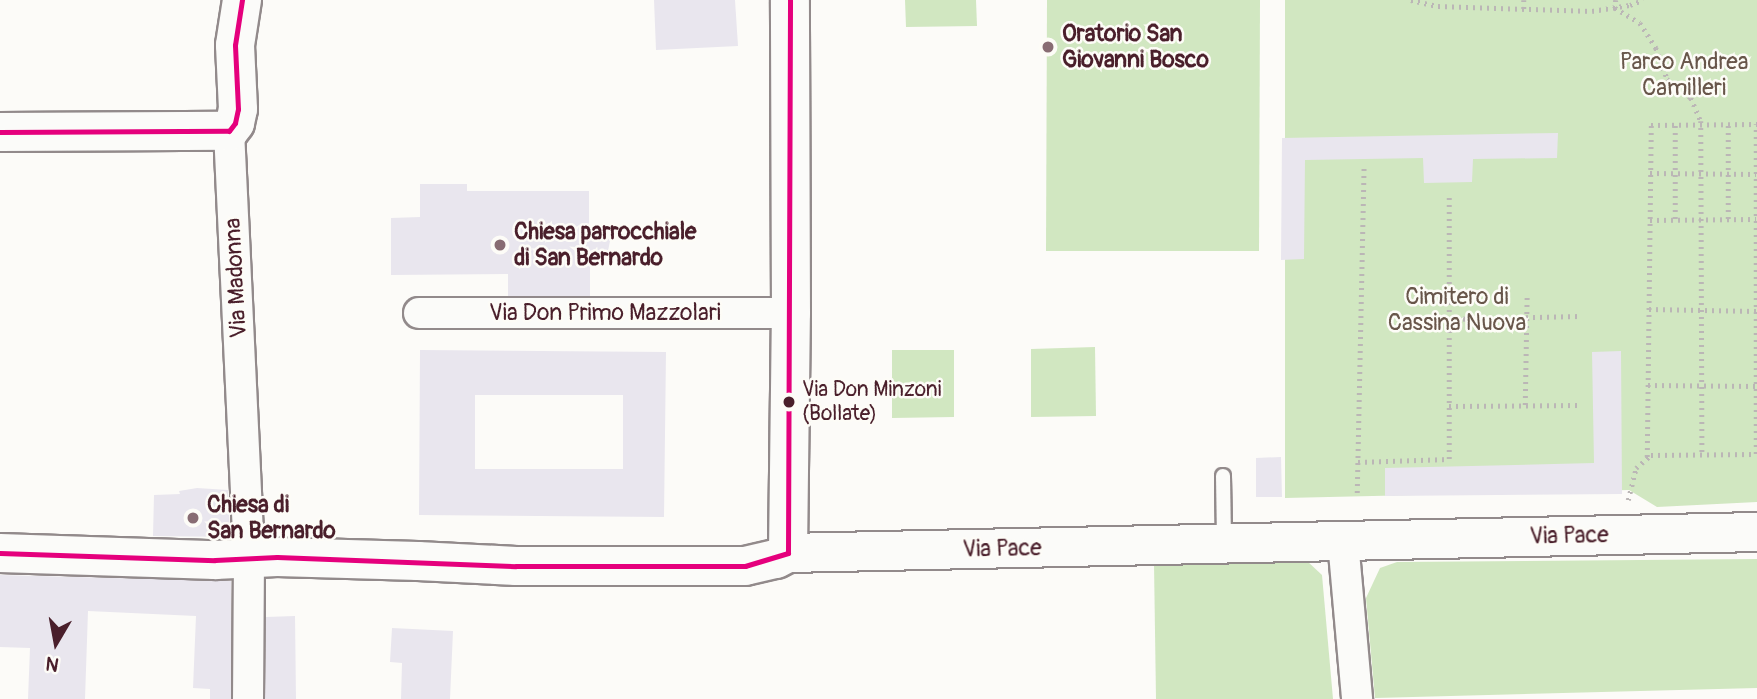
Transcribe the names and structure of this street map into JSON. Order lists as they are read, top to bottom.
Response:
{
  "streets": {
    "street": ["Via Madonna", "Via Don Primo Mazzolari", "Via Pace"]
  },
  "crossings": [
    ["Via Madonna", "Via Pace"]
  ],
  "parks": ["Parco Andrea Camilleri", "Cimitero di Cassina Nuova"],
  "places": [
    "Oratorio San Giovanni Bosco",
    "Chiesa parrocchiale di San Bernardo",
    "Via Don Minzoni (Bollate)",
    "Chiesa di San Bernardo"
  ],
  "north": "bottom"
}
